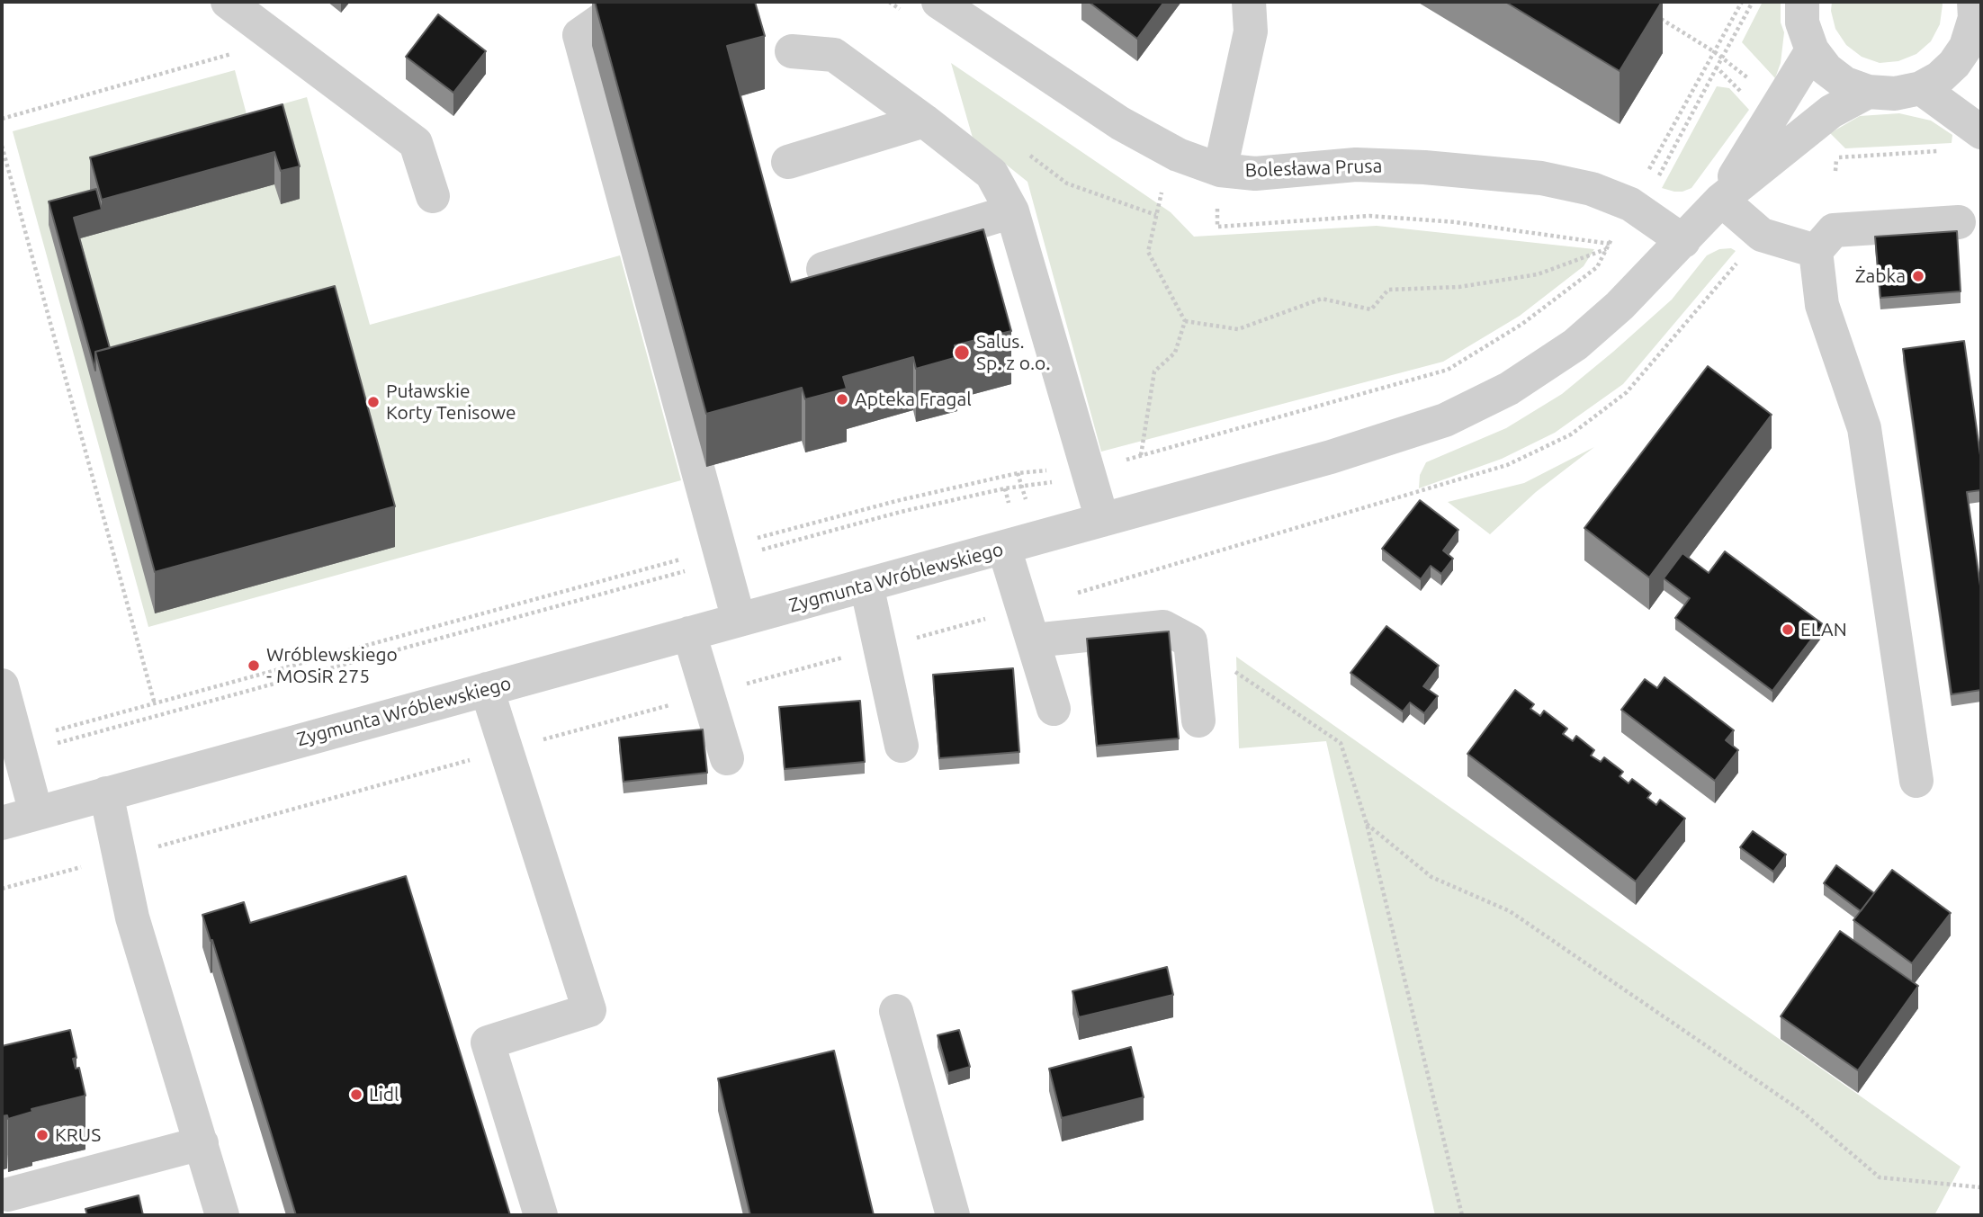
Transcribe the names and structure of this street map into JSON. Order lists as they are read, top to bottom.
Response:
{
  "streets": {
    "street": ["Bolesława Prusa", "Zygmunta Wróblewskiego"]
  },
  "crossings": [
    ["Bolesława Prusa", "Zygmunta Wróblewskiego"]
  ],
  "places": [
    "Żabka",
    "Salus. Sp. z o.o.",
    "Apteka Fragal",
    "Puławskie Korty Tenisowe",
    "ELAN",
    "Wróblewskiego - MOSiR 275",
    "Lidl",
    "KRUS"
  ]
}
